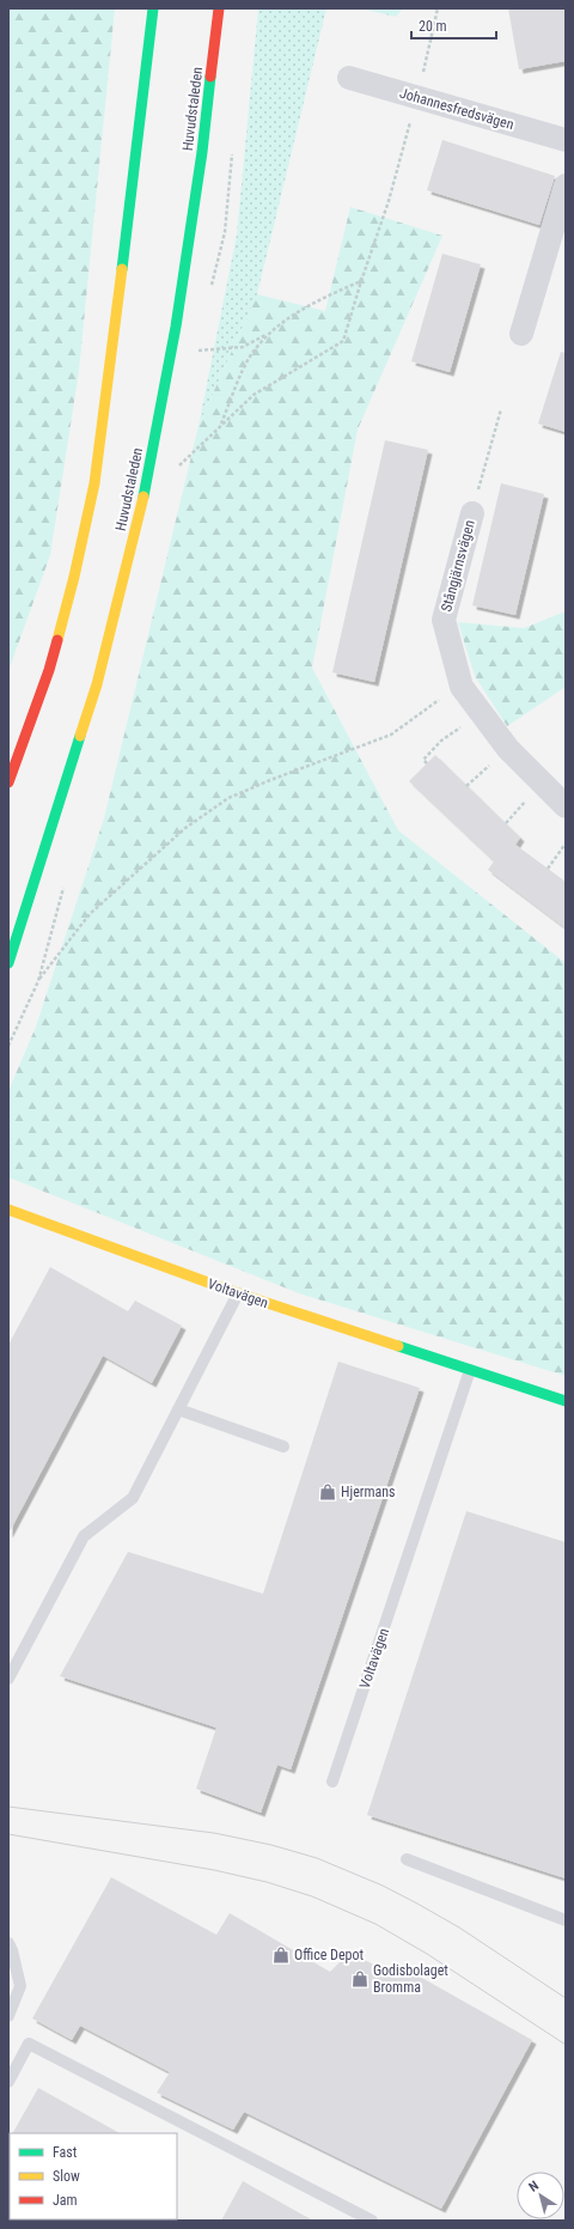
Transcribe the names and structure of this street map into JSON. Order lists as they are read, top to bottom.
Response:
{
  "streets": {
    "main road": ["Huvudstaleden", "Voltavägen"],
    "street": ["Johannesfredsvägen", "Stångjärnsvägen"]
  },
  "places": {
    "shop": ["Hjermans", "Office Depot", "Godisbolaget Bromma"]
  },
  "legend": ["Fast", "Slow", "Jam"],
  "scale_bar": "20 m",
  "north": "top left"
}
